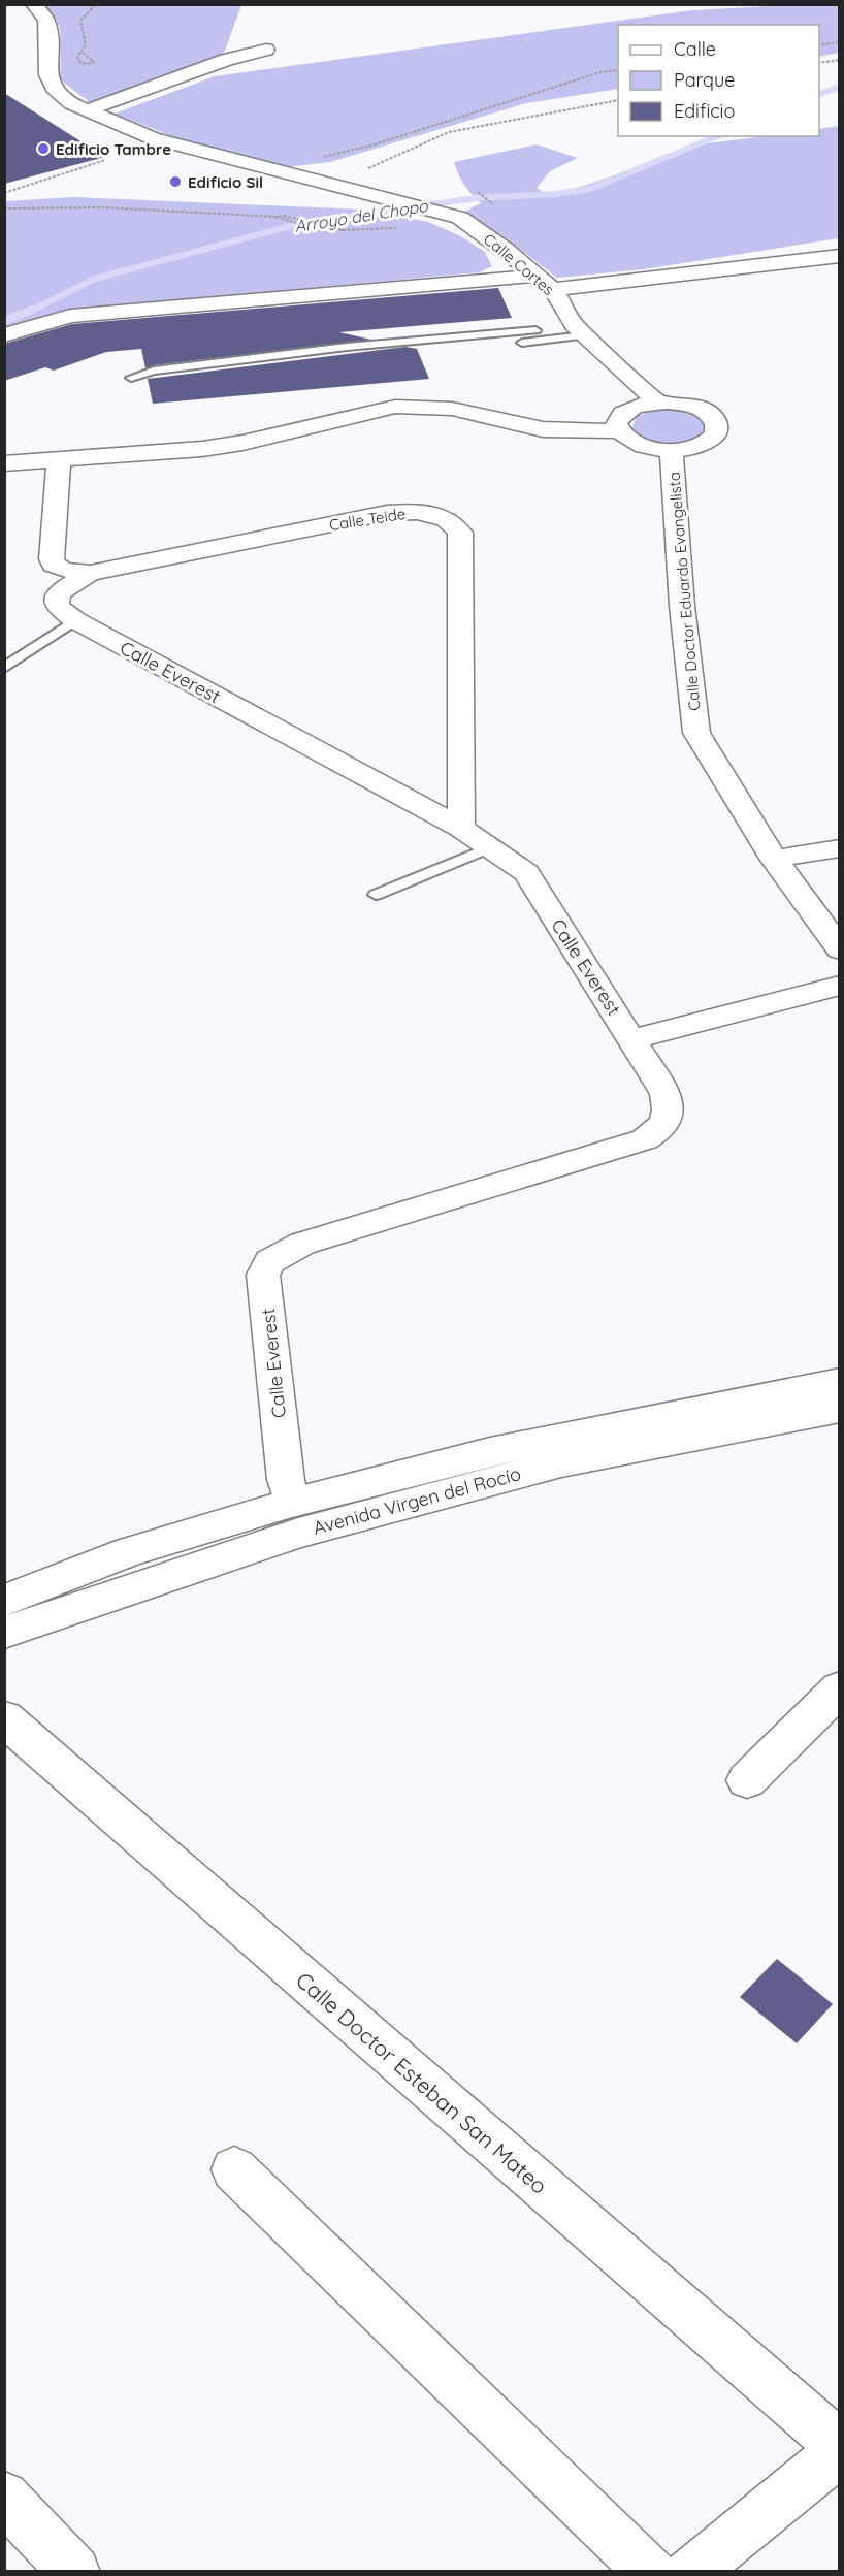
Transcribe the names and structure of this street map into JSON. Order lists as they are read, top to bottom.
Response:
{
  "streets": {
    "street": [
      "Calle Cortes",
      "Calle Teide",
      "Calle Doctor Eduardo Evangelista",
      "Calle Everest",
      "Avenida Virgen del Rocío",
      "Calle Doctor Esteban San Mateo"
    ]
  },
  "crossings": [
    ["Calle Teide", "Calle Everest"],
    ["Calle Everest", "Avenida Virgen del Rocío"]
  ],
  "water": ["Arroyo del Chopo"],
  "places": ["Edificio Tambre", "Edificio Sil"],
  "legend": ["Calle", "Parque", "Edificio"]
}
